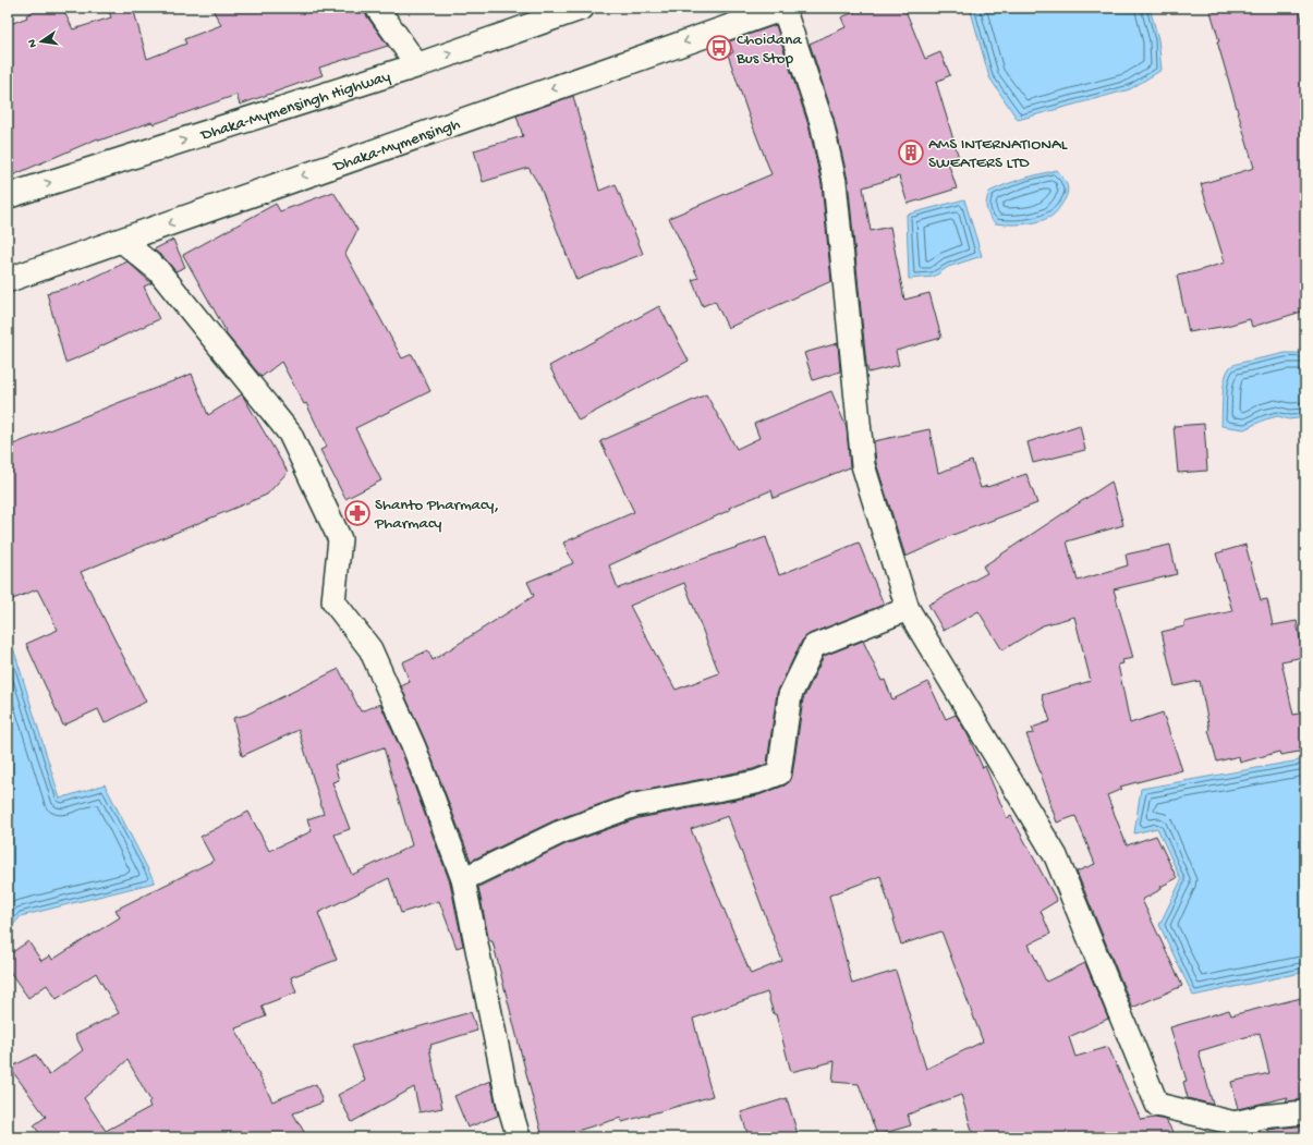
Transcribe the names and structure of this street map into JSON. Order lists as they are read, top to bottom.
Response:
{
  "streets": {
    "highway": ["Dhaka-Mymensingh Highway", "Dhaka-Mymensingh"]
  },
  "one_way": ["Dhaka-Mymensingh Highway", "Dhaka-Mymensingh"],
  "places": {
    "bus stop": ["Choidana Bus Stop"],
    "building": ["AMS INTERNATIONAL SWEATERS LTD"],
    "pharmacy": ["Shanto Pharmacy, Pharmacy"]
  },
  "north": "left"
}
